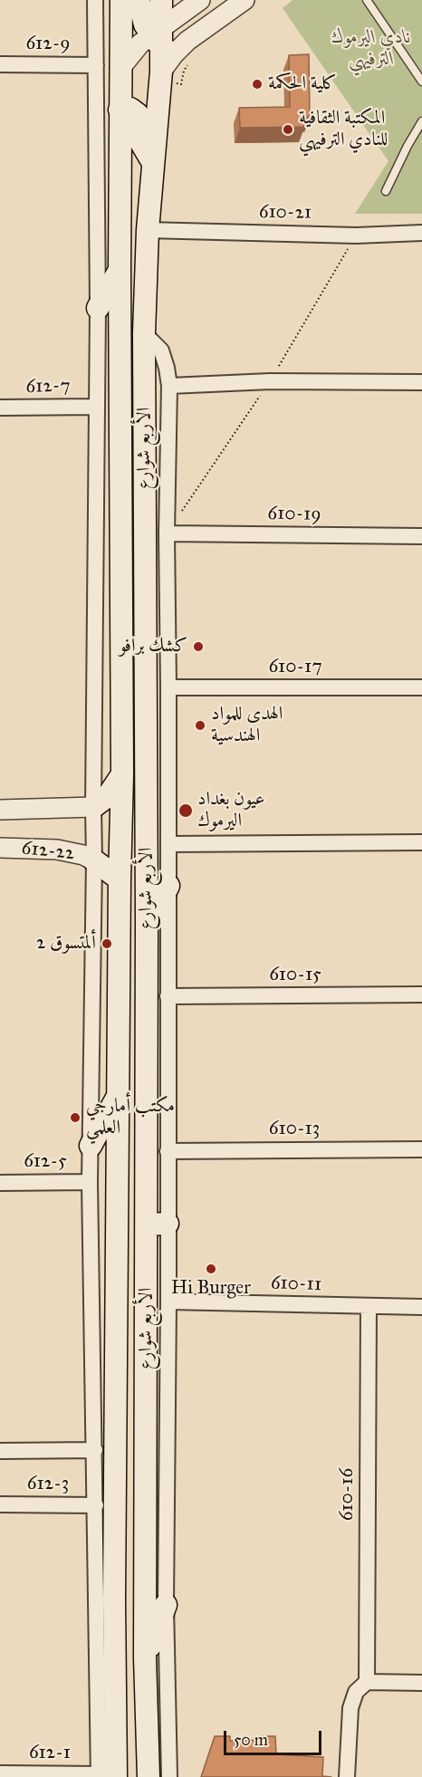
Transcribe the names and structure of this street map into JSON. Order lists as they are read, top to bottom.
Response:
{
  "streets": {
    "main road": ["الأربع شوارع"],
    "street": [
      "612-9",
      "610-21",
      "612-7",
      "610-19",
      "610-17",
      "612-22",
      "610-15",
      "610-13",
      "612-5",
      "610-11",
      "612-3",
      "610-16",
      "612-1"
    ]
  },
  "crossings": [
    ["610-21", "الأربع شوارع"],
    ["الأربع شوارع", "612-1"],
    ["610-11", "610-16"]
  ],
  "parks": ["نادي اليرموك الترفيهي"],
  "places": [
    "كلية الحكمة",
    "المكتبة الثقافية للنادي الترفيهي",
    "كشك برافو",
    "الهدى للمواد الهندسية",
    "عيون بغداد اليرموك",
    "ألمتسوق 2",
    "مكتب أمارجي العلمي",
    "Hi Burger"
  ],
  "scale_bar": "50 m"
}
